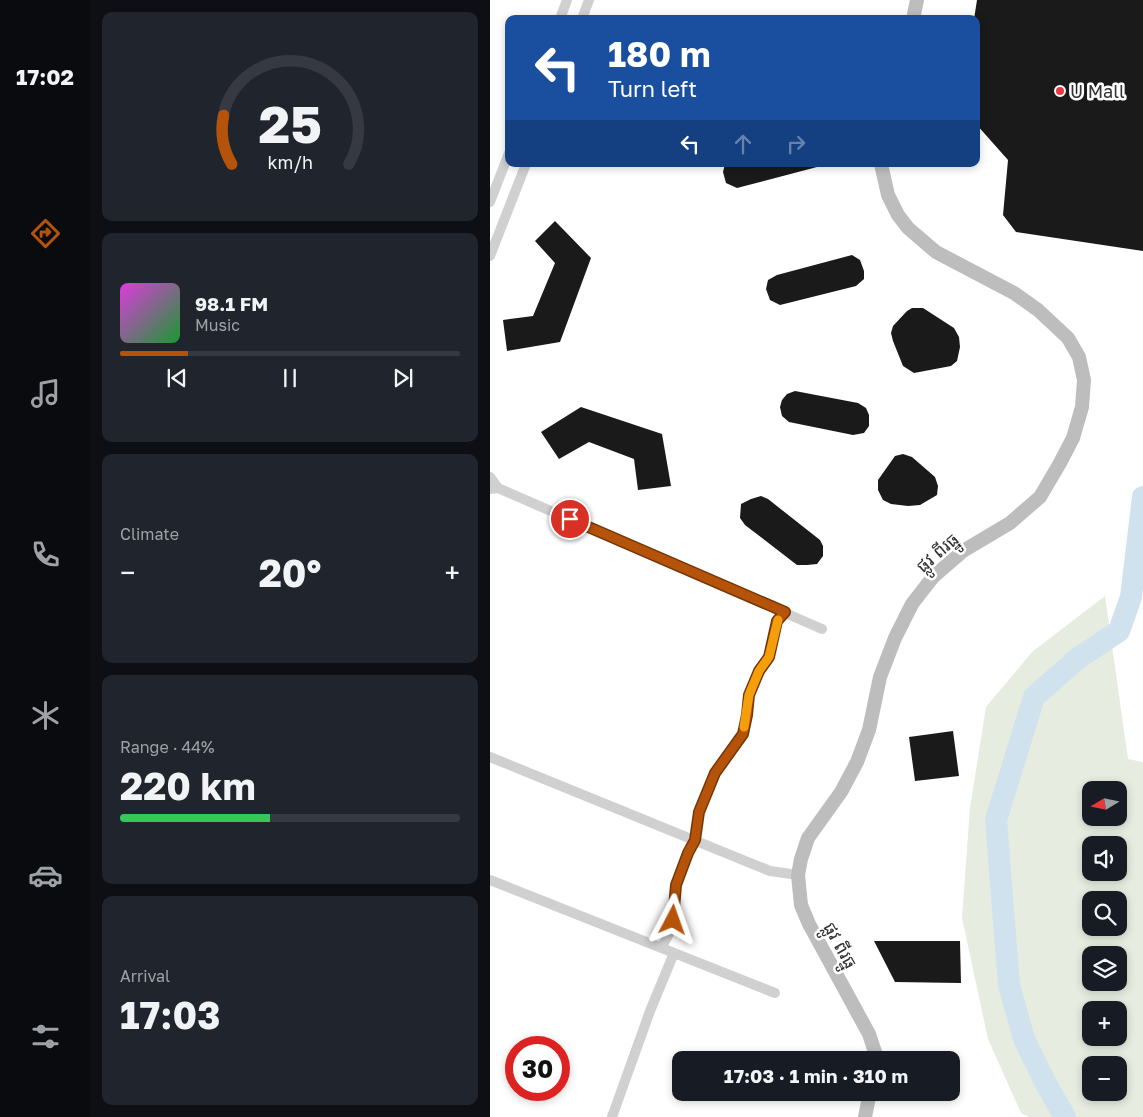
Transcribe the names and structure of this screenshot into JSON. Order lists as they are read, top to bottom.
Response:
{
  "streets": {
    "main road": ["ផ្លូវ ពីរធ្នូ"]
  },
  "places": ["U Mall"],
  "north": "left",
  "page": {
    "tabs": "17:02",
    "turn": ["180 m", "Turn left"],
    "song": ["98.1 FM", "Music"],
    "tile": [
      "Climate",
      ["Range · 44%", "220 km"],
      ["Arrival", "17:03"]
    ],
    "heat": ["−", "20°", "+"],
    "map_buttons": ["+", "−"],
    "limit": "30",
    "trip": "17:03 · 1 min · 310 m",
    "gauge": ["25", "km/h"]
  }
}
